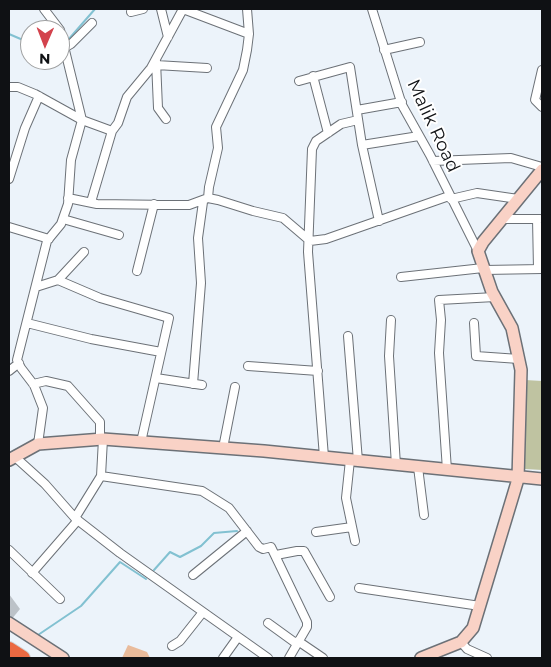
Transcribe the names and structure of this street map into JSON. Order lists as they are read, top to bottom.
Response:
{
  "streets": {
    "street": ["Malik Road"]
  },
  "north": "bottom"
}
